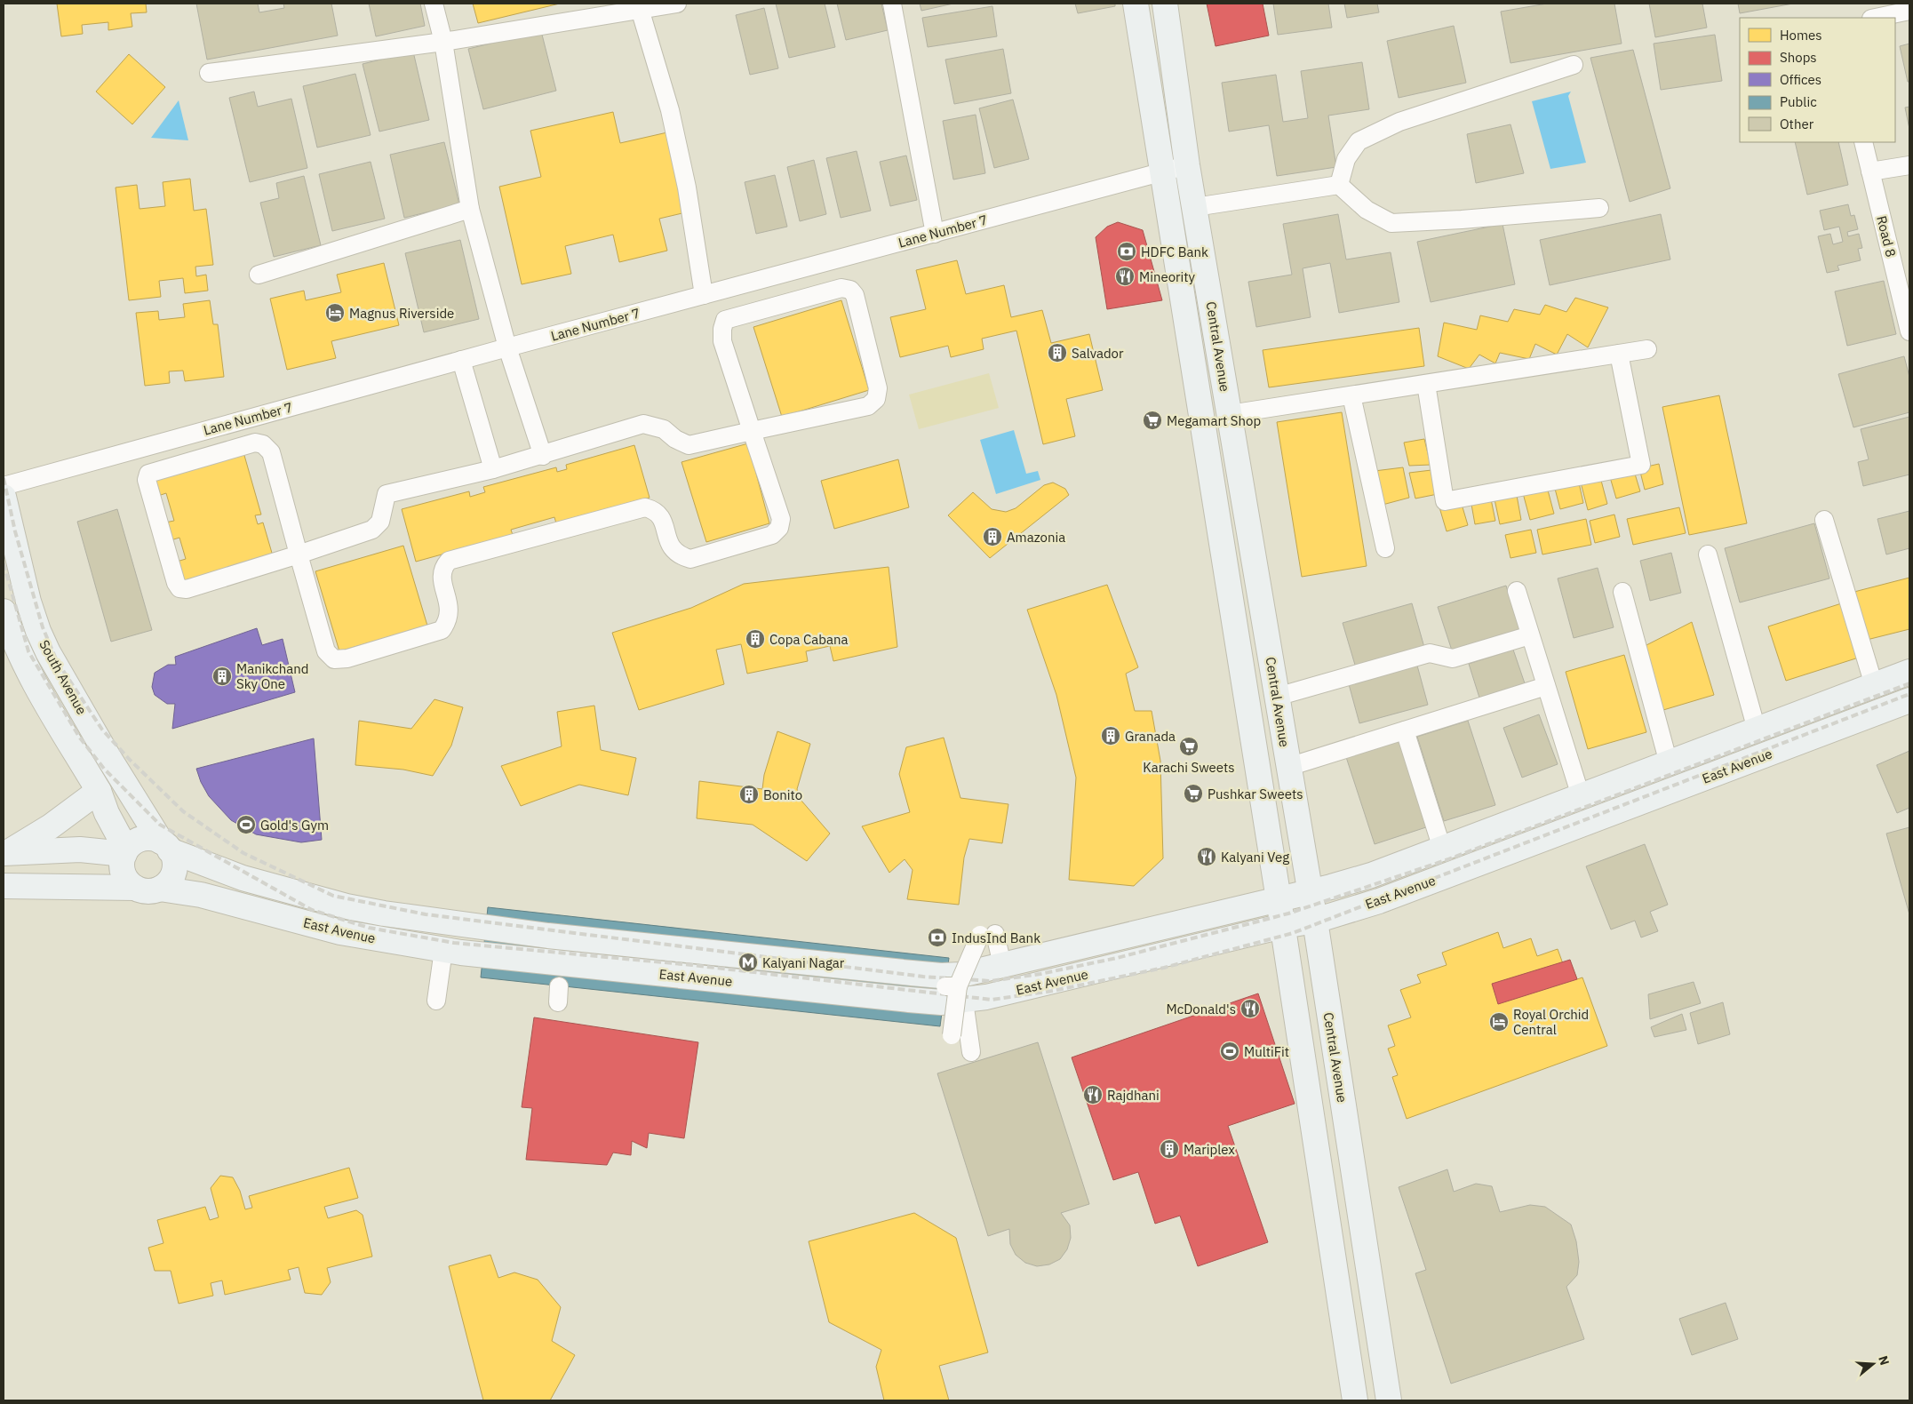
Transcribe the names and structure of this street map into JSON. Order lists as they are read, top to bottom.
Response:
{
  "streets": {
    "main road": ["Central Avenue", "South Avenue", "East Avenue"],
    "street": ["Lane Number 7", "Road 8"]
  },
  "crossings": [
    ["Lane Number 7", "Central Avenue"],
    ["Central Avenue", "East Avenue"],
    ["South Avenue", "East Avenue"]
  ],
  "places": {
    "bank": ["HDFC Bank", "IndusInd Bank"],
    "restaurant": [
      "Mineority",
      "Kalyani Veg",
      "McDonald's",
      "Rajdhani"
    ],
    "hotel": ["Magnus Riverside", "Royal Orchid Central"],
    "building": [
      "Salvador",
      "Amazonia",
      "Copa Cabana",
      "Manikchand Sky One",
      "Granada",
      "Bonito",
      "Mariplex"
    ],
    "supermarket": ["Megamart Shop", "Karachi Sweets", "Pushkar Sweets"],
    "sports": ["Gold's Gym", "MultiFit"],
    "metro station": ["Kalyani Nagar"]
  },
  "legend": [
    "Homes",
    "Shops",
    "Offices",
    "Public",
    "Other"
  ],
  "north": "right"
}
